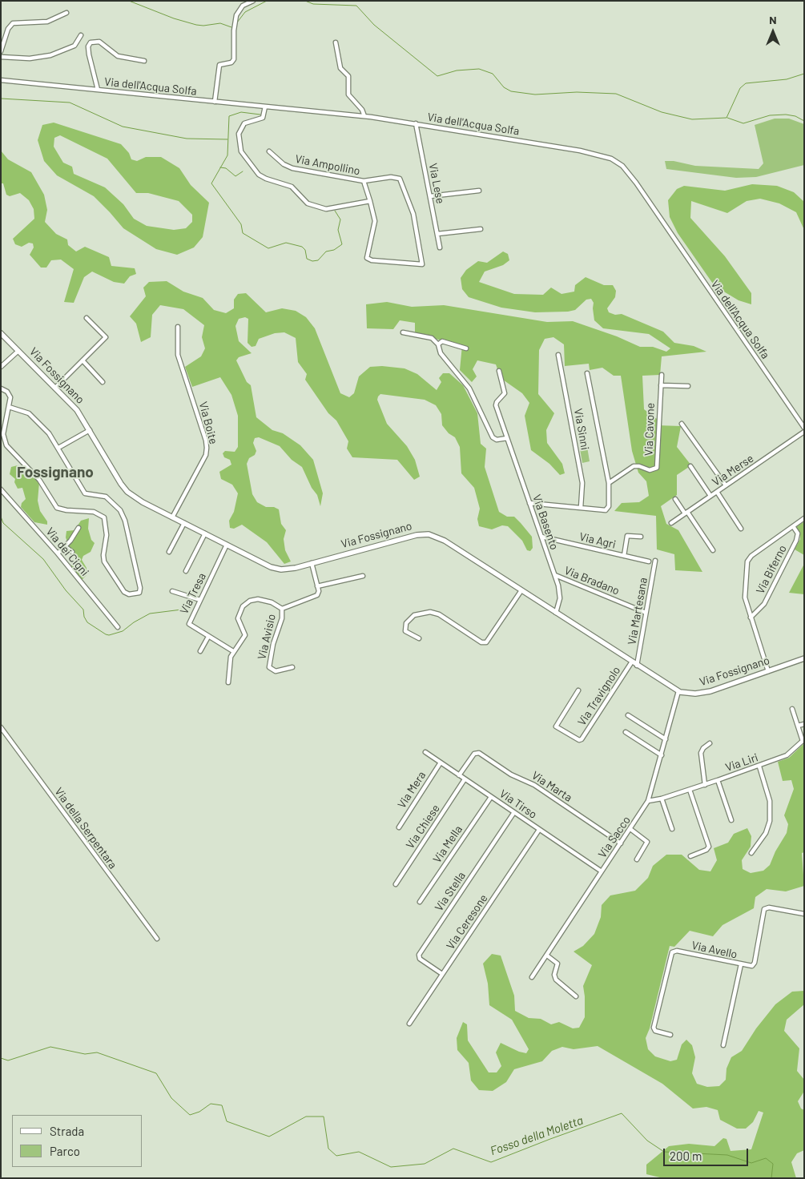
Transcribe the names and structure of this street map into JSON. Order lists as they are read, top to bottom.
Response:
{
  "streets": {
    "street": [
      "Via dell'Acqua Solfa",
      "Via Ampollino",
      "Via Lese",
      "Via Fossignano",
      "Via Boite",
      "Via Sinni",
      "Via Cavone",
      "Via Merse",
      "Via Basento",
      "Via Agri",
      "Via dei Cigni",
      "Via Biferno",
      "Via Bradano",
      "Via Tresa",
      "Via Martesana",
      "Via Avisio",
      "Via Travignolo",
      "Via Liri",
      "Via Marta",
      "Via Mera",
      "Via Tirso",
      "Via Chiese",
      "Via della Serpentara",
      "Via Sacco",
      "Via Mella",
      "Via Stella",
      "Via Ceresone",
      "Via Avello"
    ]
  },
  "crossings": [
    ["Via dell'Acqua Solfa", "Via Lese"],
    ["Via Fossignano", "Via Boite"],
    ["Via Fossignano", "Via Basento"],
    ["Via Fossignano", "Via Biferno"],
    ["Via Fossignano", "Via Tresa"],
    ["Via Fossignano", "Via Martesana"],
    ["Via Fossignano", "Via Travignolo"],
    ["Via Fossignano", "Via Sacco"],
    ["Via Sinni", "Via Cavone"],
    ["Via Basento", "Via Agri"],
    ["Via Basento", "Via Bradano"],
    ["Via Tresa", "Via Avisio"],
    ["Via Liri", "Via Sacco"],
    ["Via Marta", "Via Tirso"],
    ["Via Marta", "Via Sacco"],
    ["Via Mera", "Via Tirso"],
    ["Via Tirso", "Via Chiese"],
    ["Via Tirso", "Via Sacco"],
    ["Via Tirso", "Via Mella"],
    ["Via Tirso", "Via Stella"],
    ["Via Tirso", "Via Ceresone"],
    ["Via Stella", "Via Ceresone"]
  ],
  "districts": ["Fossignano"],
  "water": ["Fosso della Moletta"],
  "legend": ["Strada", "Parco"],
  "scale_bar": "200 m",
  "north": "top"
}
